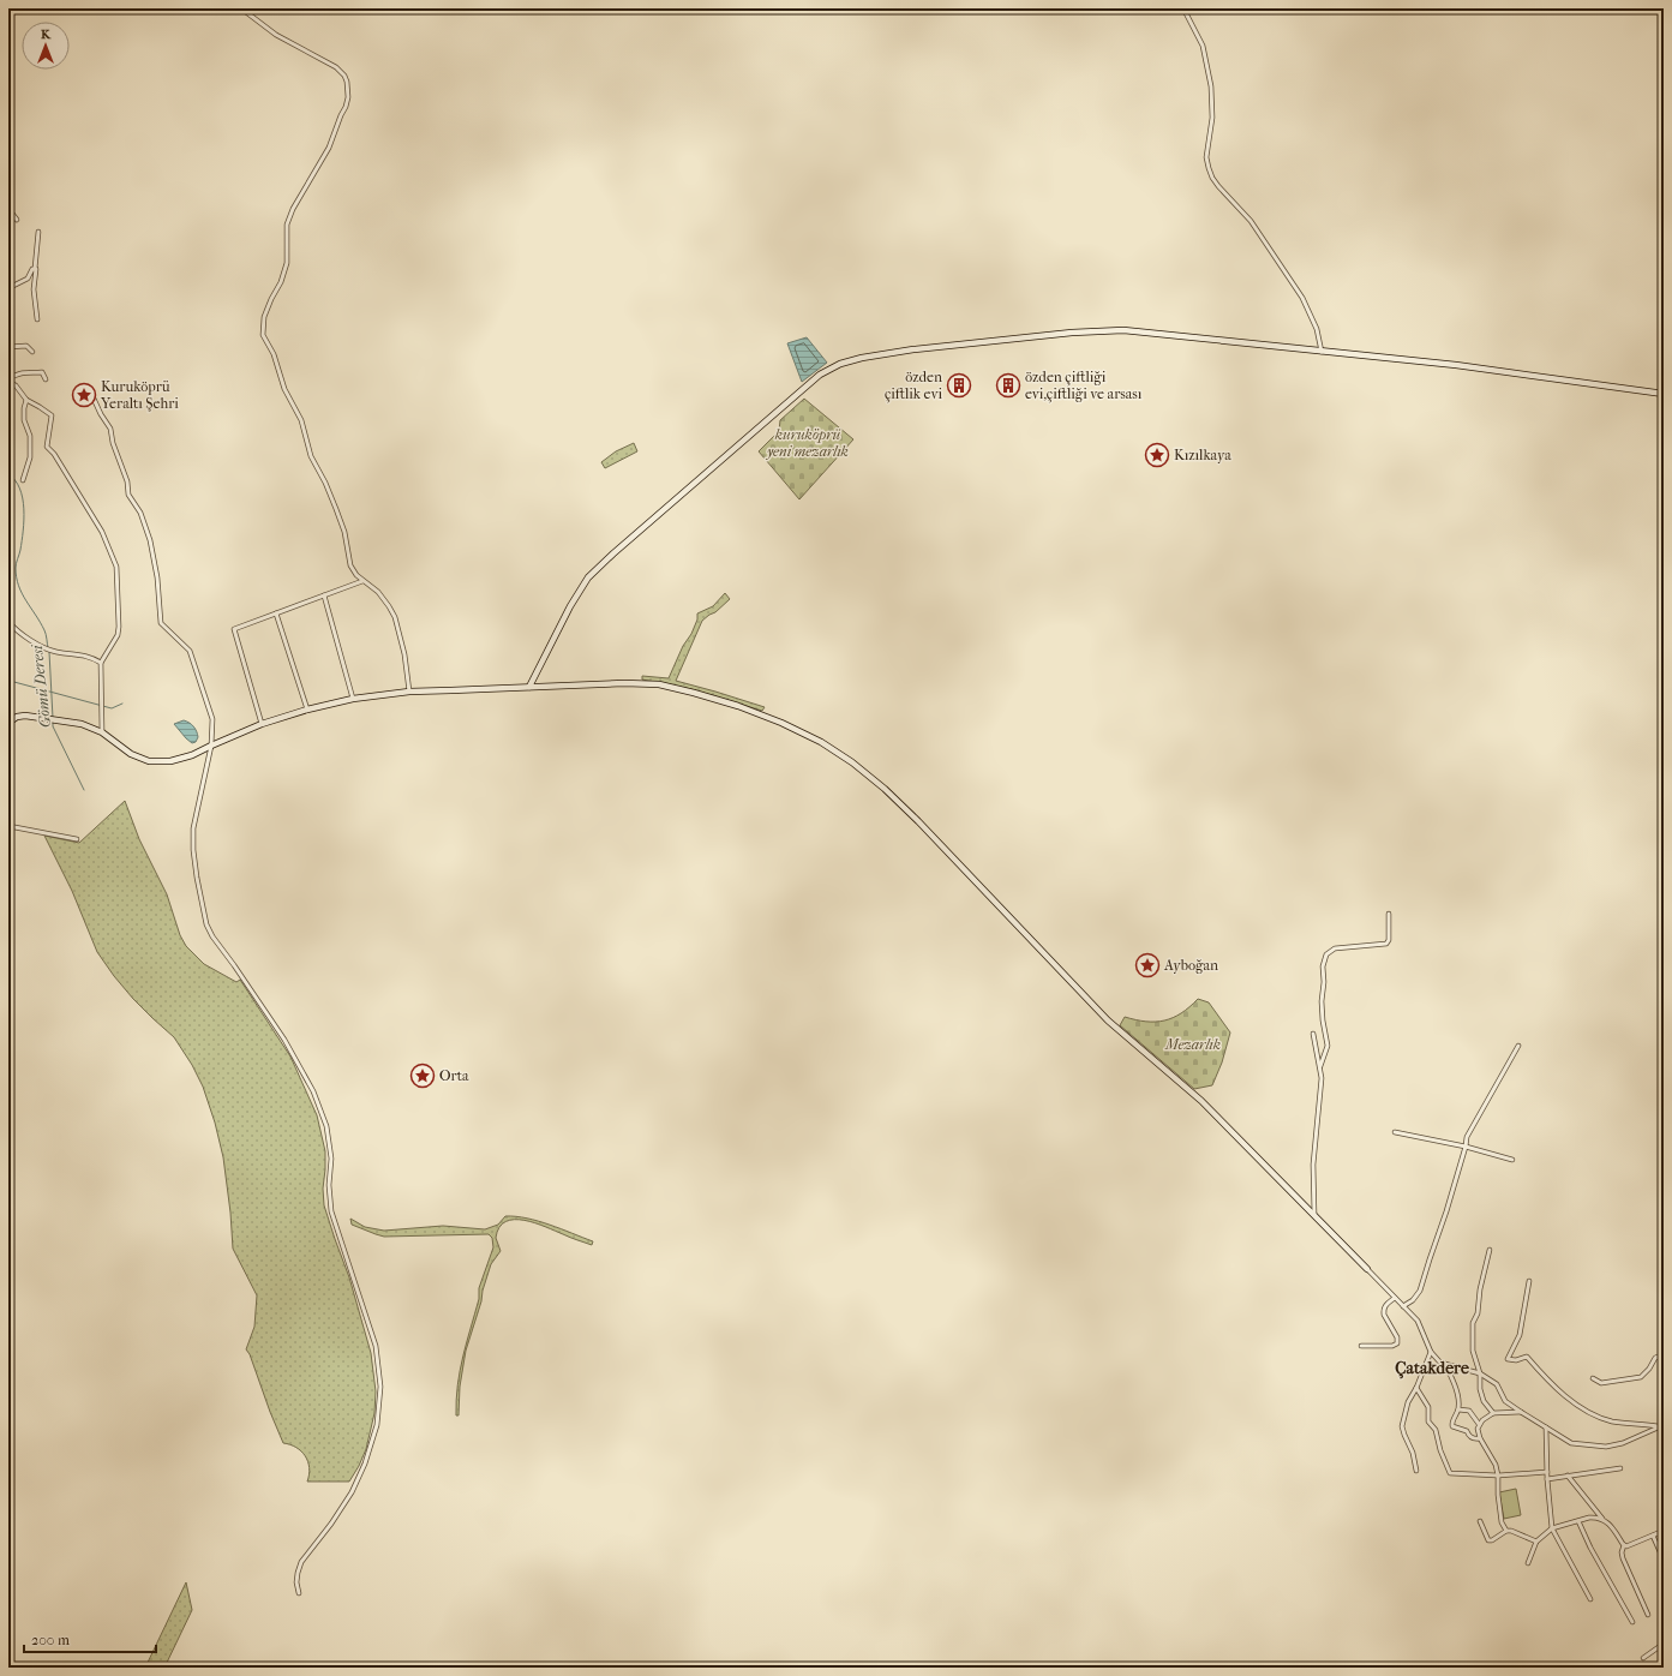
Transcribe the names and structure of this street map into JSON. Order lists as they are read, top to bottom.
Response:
{
  "districts": ["Çatakdere"],
  "water": ["Gömü Deresi"],
  "parks": ["kuruköprü yeni mezarlık", "Mezarlık"],
  "places": {
    "building": ["özden çiftlik evi", "özden çiftliği evi,çiftliği ve arsası"],
    "place": [
      "Kuruköprü Yeraltı Şehri",
      "Kızılkaya",
      "Ayboğan",
      "Orta"
    ]
  },
  "scale_bar": "200 m",
  "north": "top"
}
